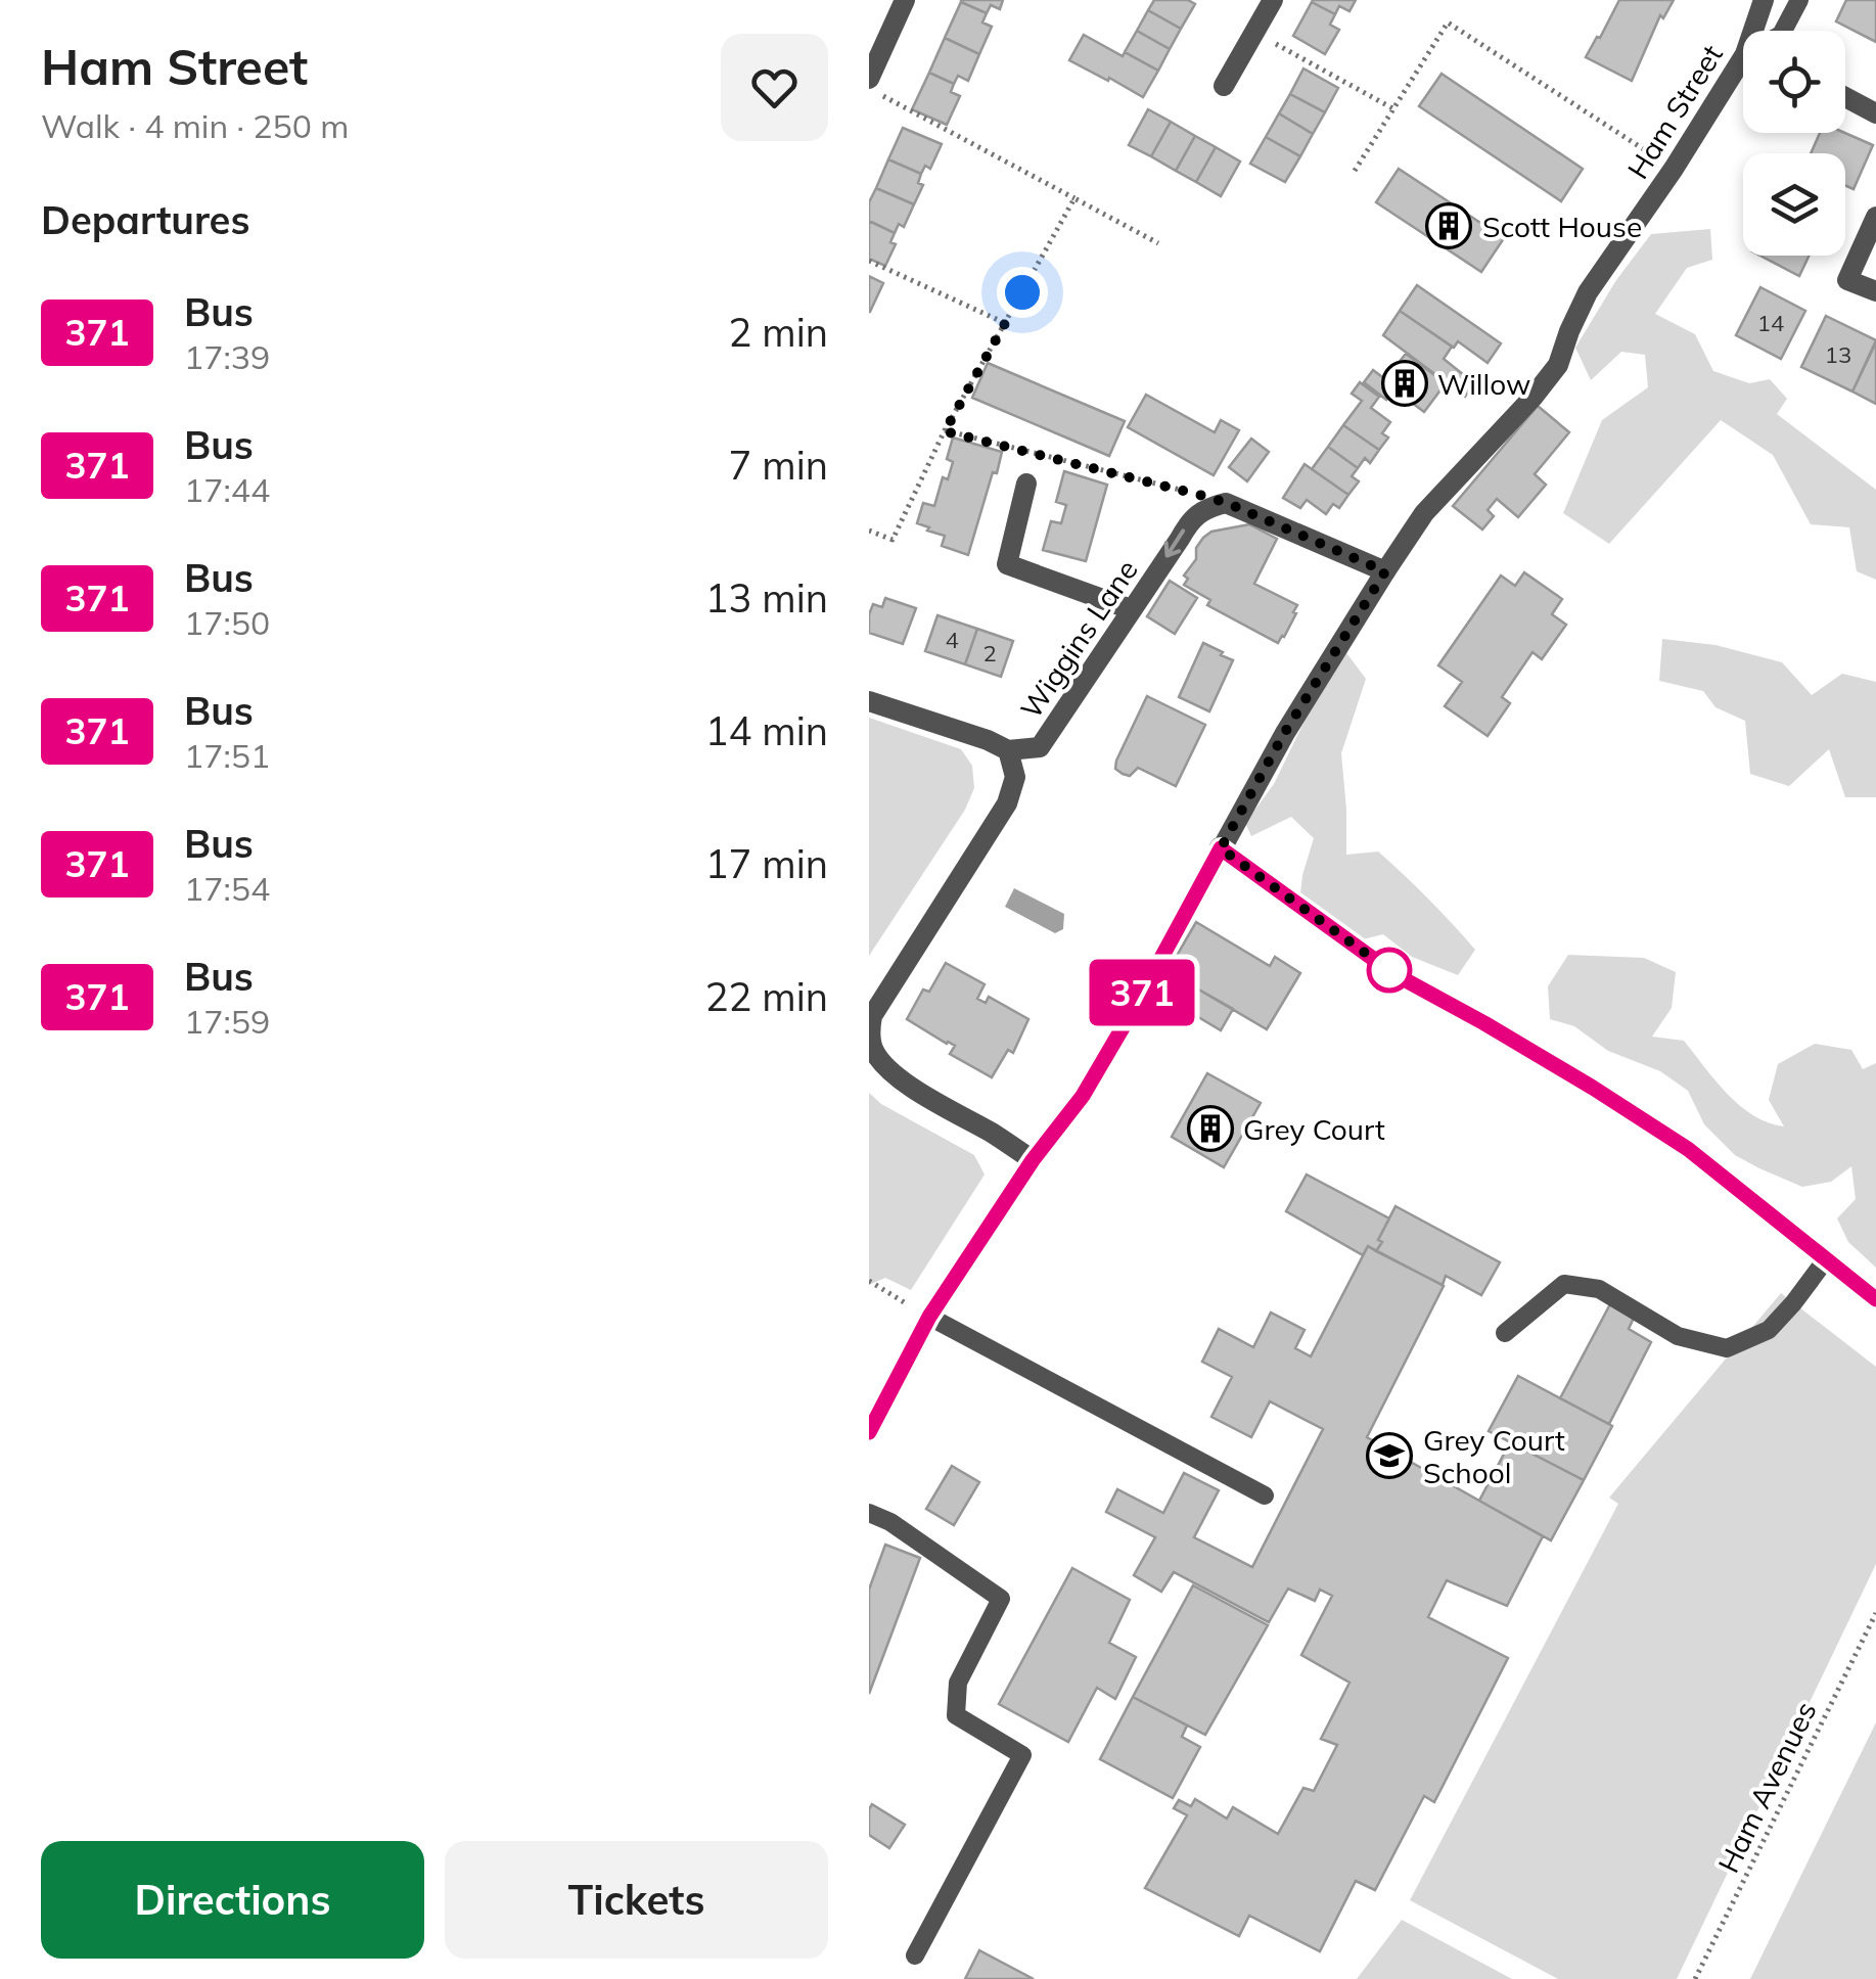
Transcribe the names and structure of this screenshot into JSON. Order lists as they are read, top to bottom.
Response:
{
  "streets": {
    "street": ["Ham Street", "Wiggins Lane"],
    "path": ["Ham Avenues"]
  },
  "crossings": [
    ["Ham Street", "Wiggins Lane"]
  ],
  "places": {
    "building": ["Scott House", "Willow", "Grey Court"],
    "school or university": ["Grey Court School"]
  },
  "lines": ["bus line 371"],
  "house_numbers": [
    "14",
    "13",
    "4",
    "2"
  ],
  "page": {
    "heading": [
      ["Ham Street", "Walk · 4 min · 250 m"],
      "Departures"
    ],
    "on_map": "371",
    "list": [
      {
        "mark": "371",
        "name": "Bus",
        "note": "17:39",
        "value": "2 min"
      },
      {
        "mark": "371",
        "name": "Bus",
        "note": "17:44",
        "value": "7 min"
      },
      {
        "mark": "371",
        "name": "Bus",
        "note": "17:50",
        "value": "13 min"
      },
      {
        "mark": "371",
        "name": "Bus",
        "note": "17:51",
        "value": "14 min"
      },
      {
        "mark": "371",
        "name": "Bus",
        "note": "17:54",
        "value": "17 min"
      },
      {
        "mark": "371",
        "name": "Bus",
        "note": "17:59",
        "value": "22 min"
      }
    ],
    "buttons": ["Directions", "Tickets"]
  }
}
